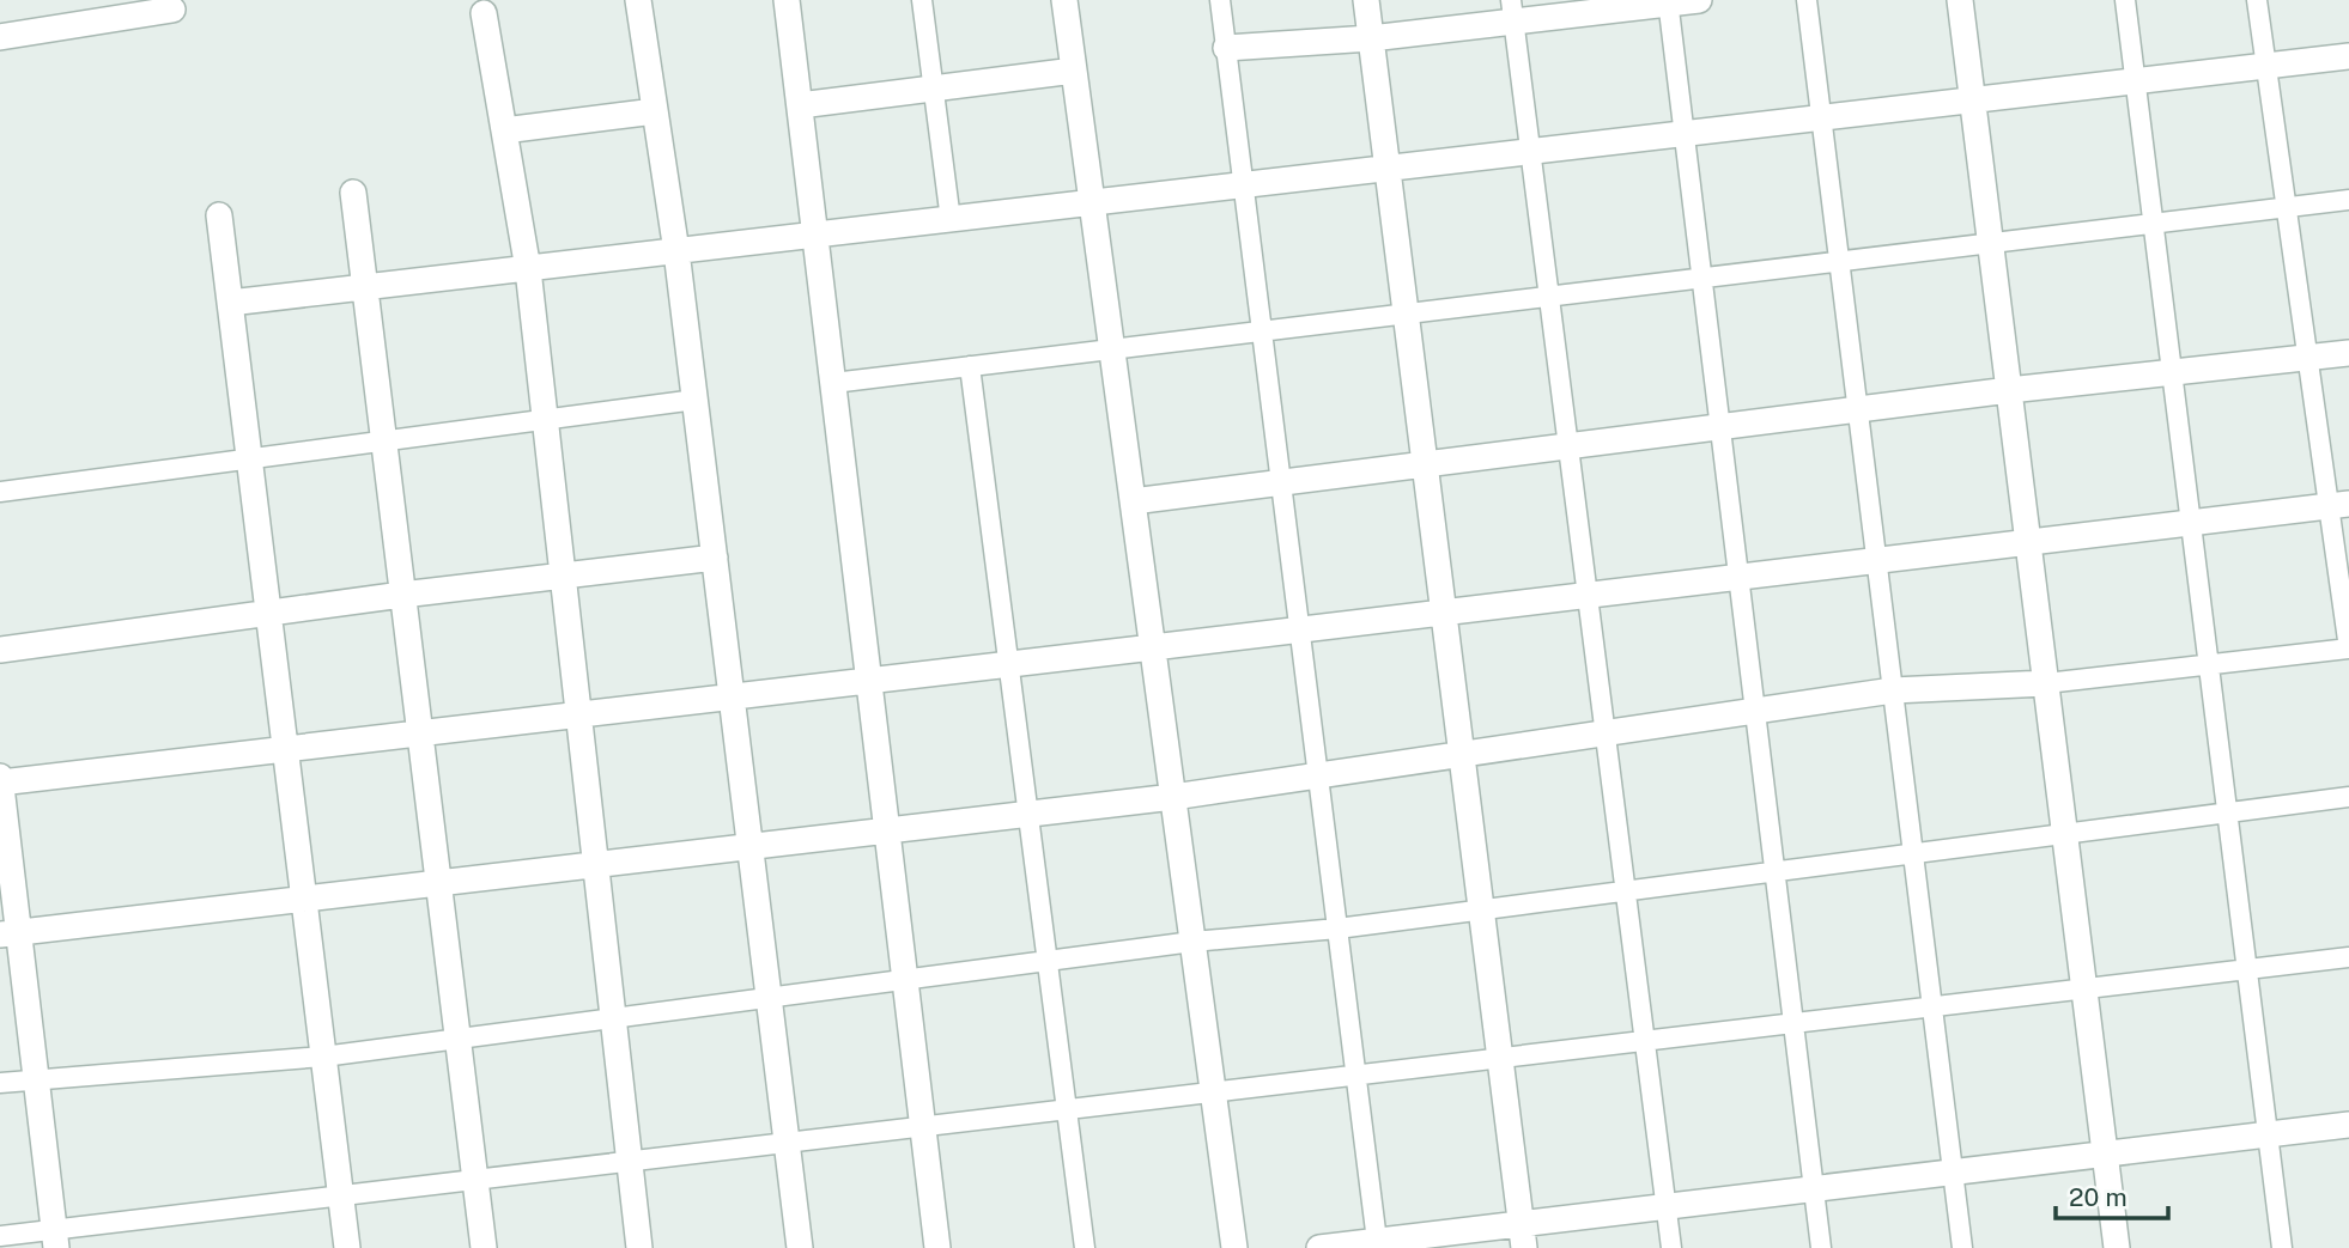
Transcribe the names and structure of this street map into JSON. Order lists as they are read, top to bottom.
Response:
{
  "scale_bar": "20 m"
}
